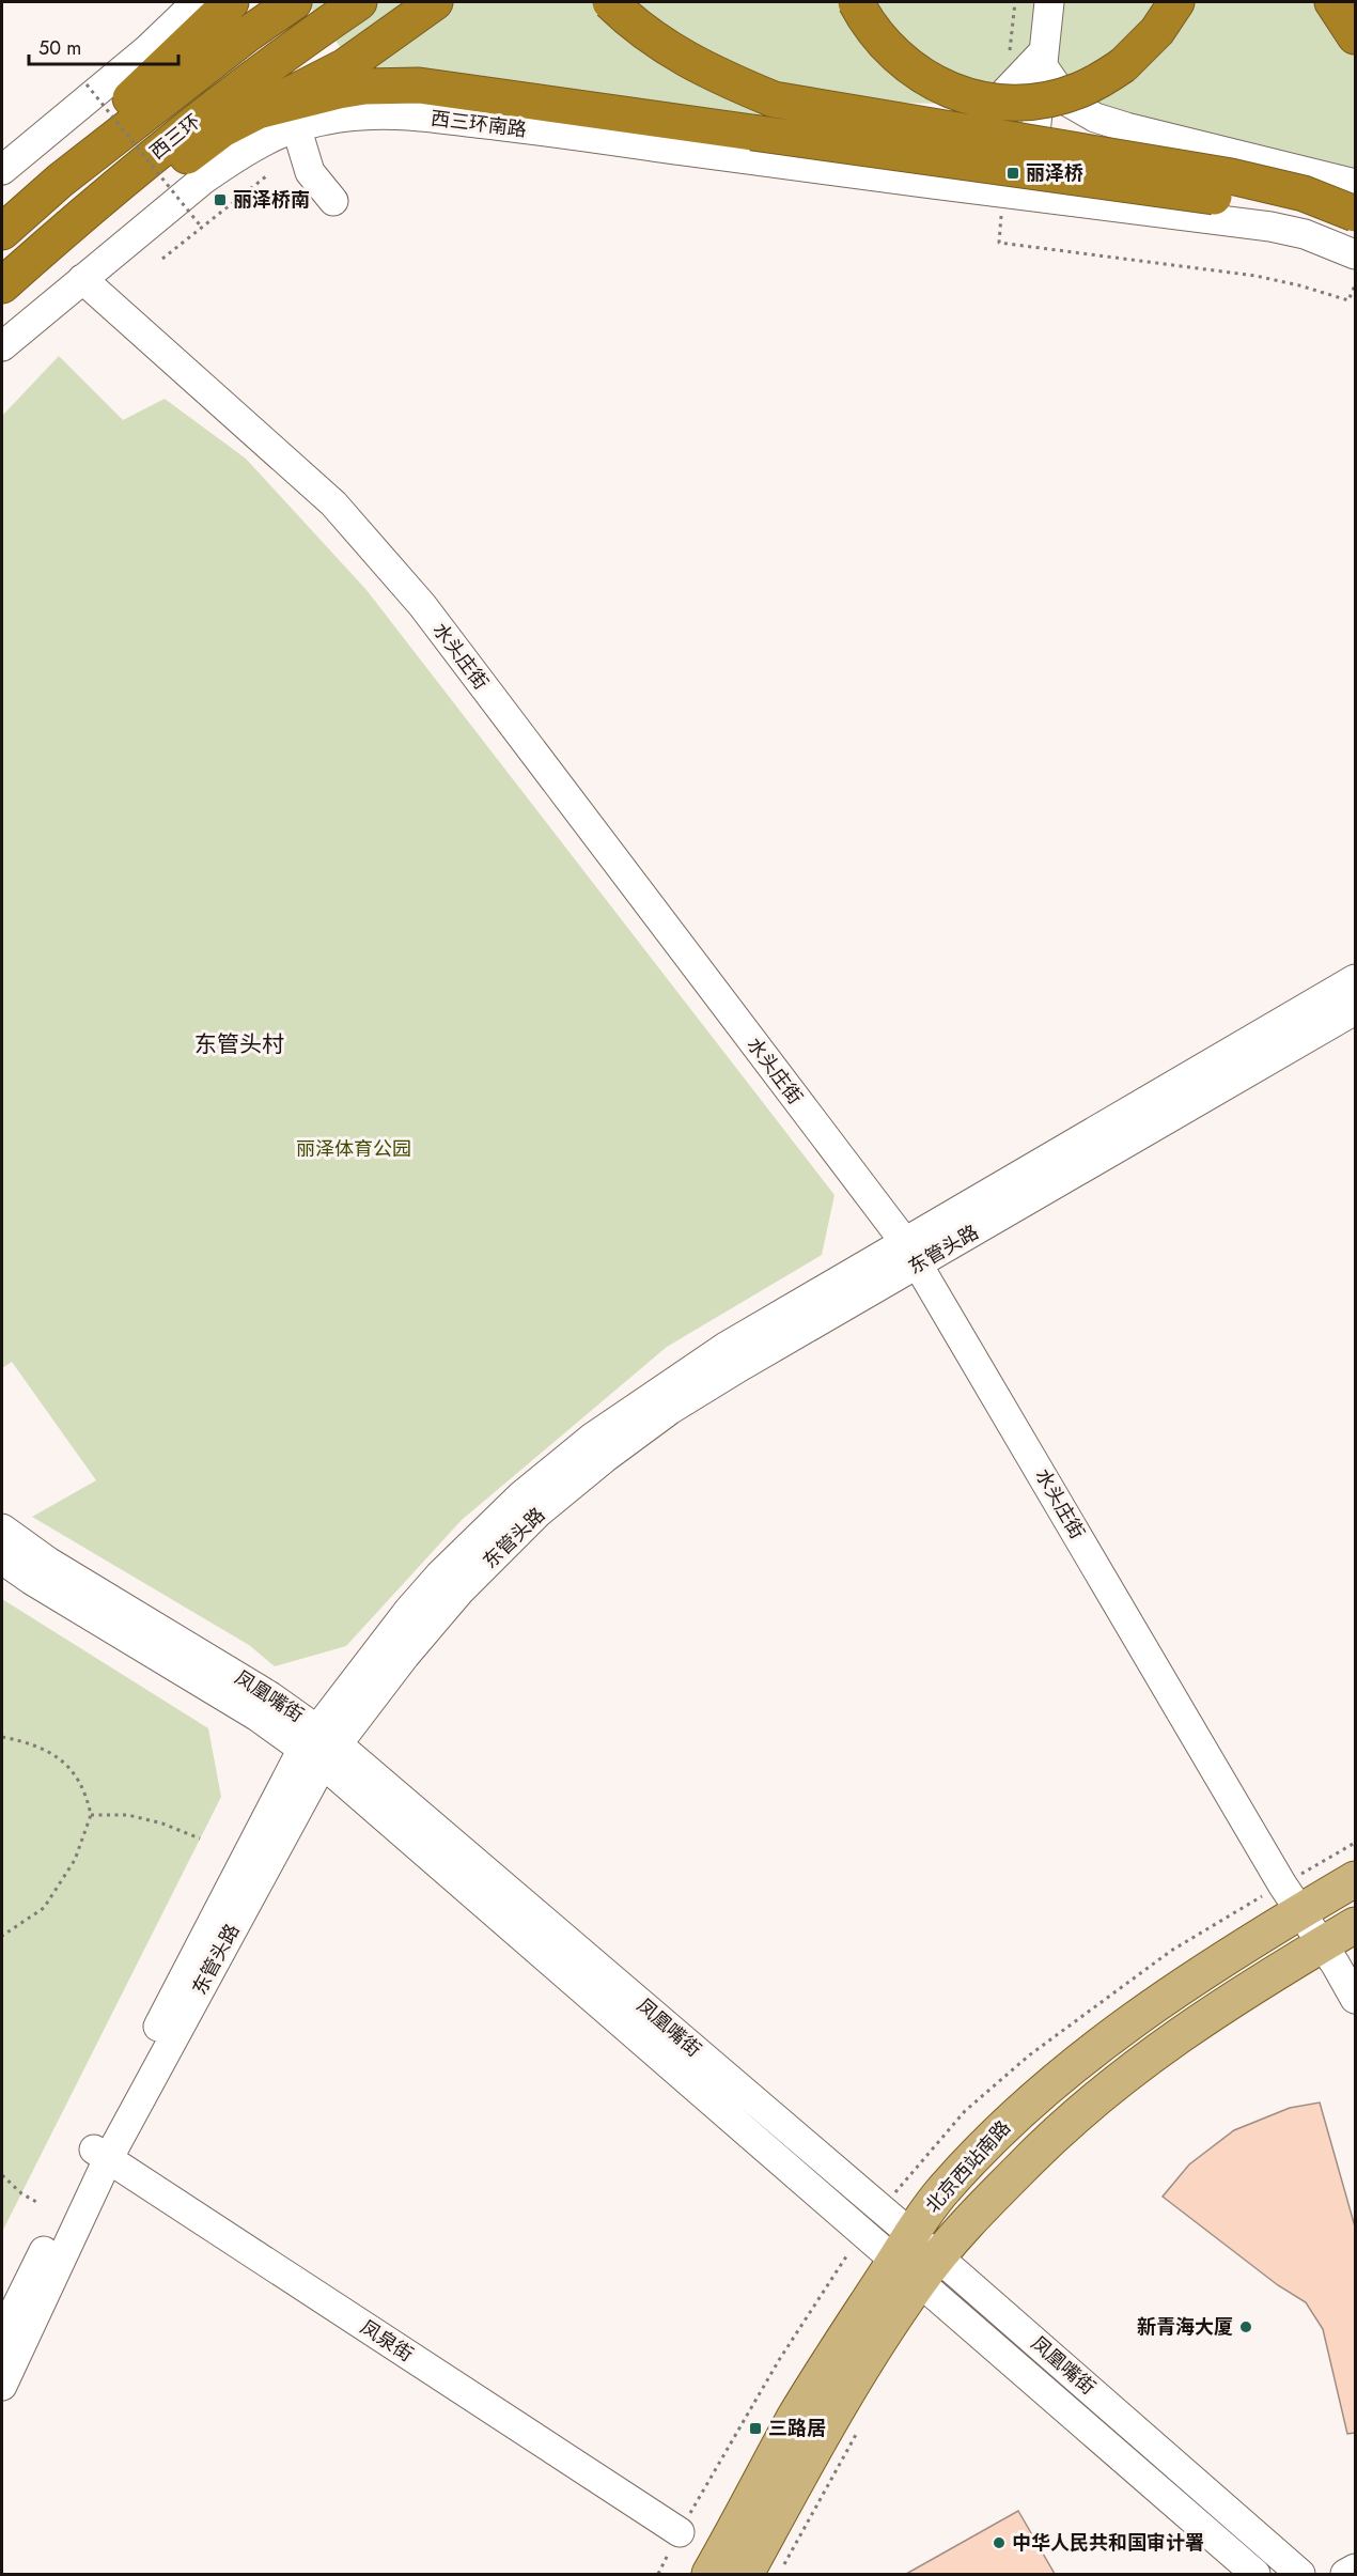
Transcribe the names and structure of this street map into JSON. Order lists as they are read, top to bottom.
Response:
{
  "streets": {
    "highway": ["西三环"],
    "main road": ["北京西站南路"],
    "street": [
      "西三环南路",
      "水头庄街",
      "东管头路",
      "凤凰嘴街",
      "凤泉街"
    ]
  },
  "crossings": [
    ["西三环南路", "水头庄街"],
    ["水头庄街", "东管头路"],
    ["水头庄街", "北京西站南路"],
    ["东管头路", "凤凰嘴街"],
    ["东管头路", "凤泉街"],
    ["凤凰嘴街", "北京西站南路"]
  ],
  "districts": ["东管头村"],
  "parks": ["丽泽体育公园"],
  "places": {
    "transit": ["丽泽桥", "丽泽桥南", "三路居"],
    "other": ["新青海大厦", "中华人民共和国审计署"]
  },
  "scale_bar": "50 m"
}
